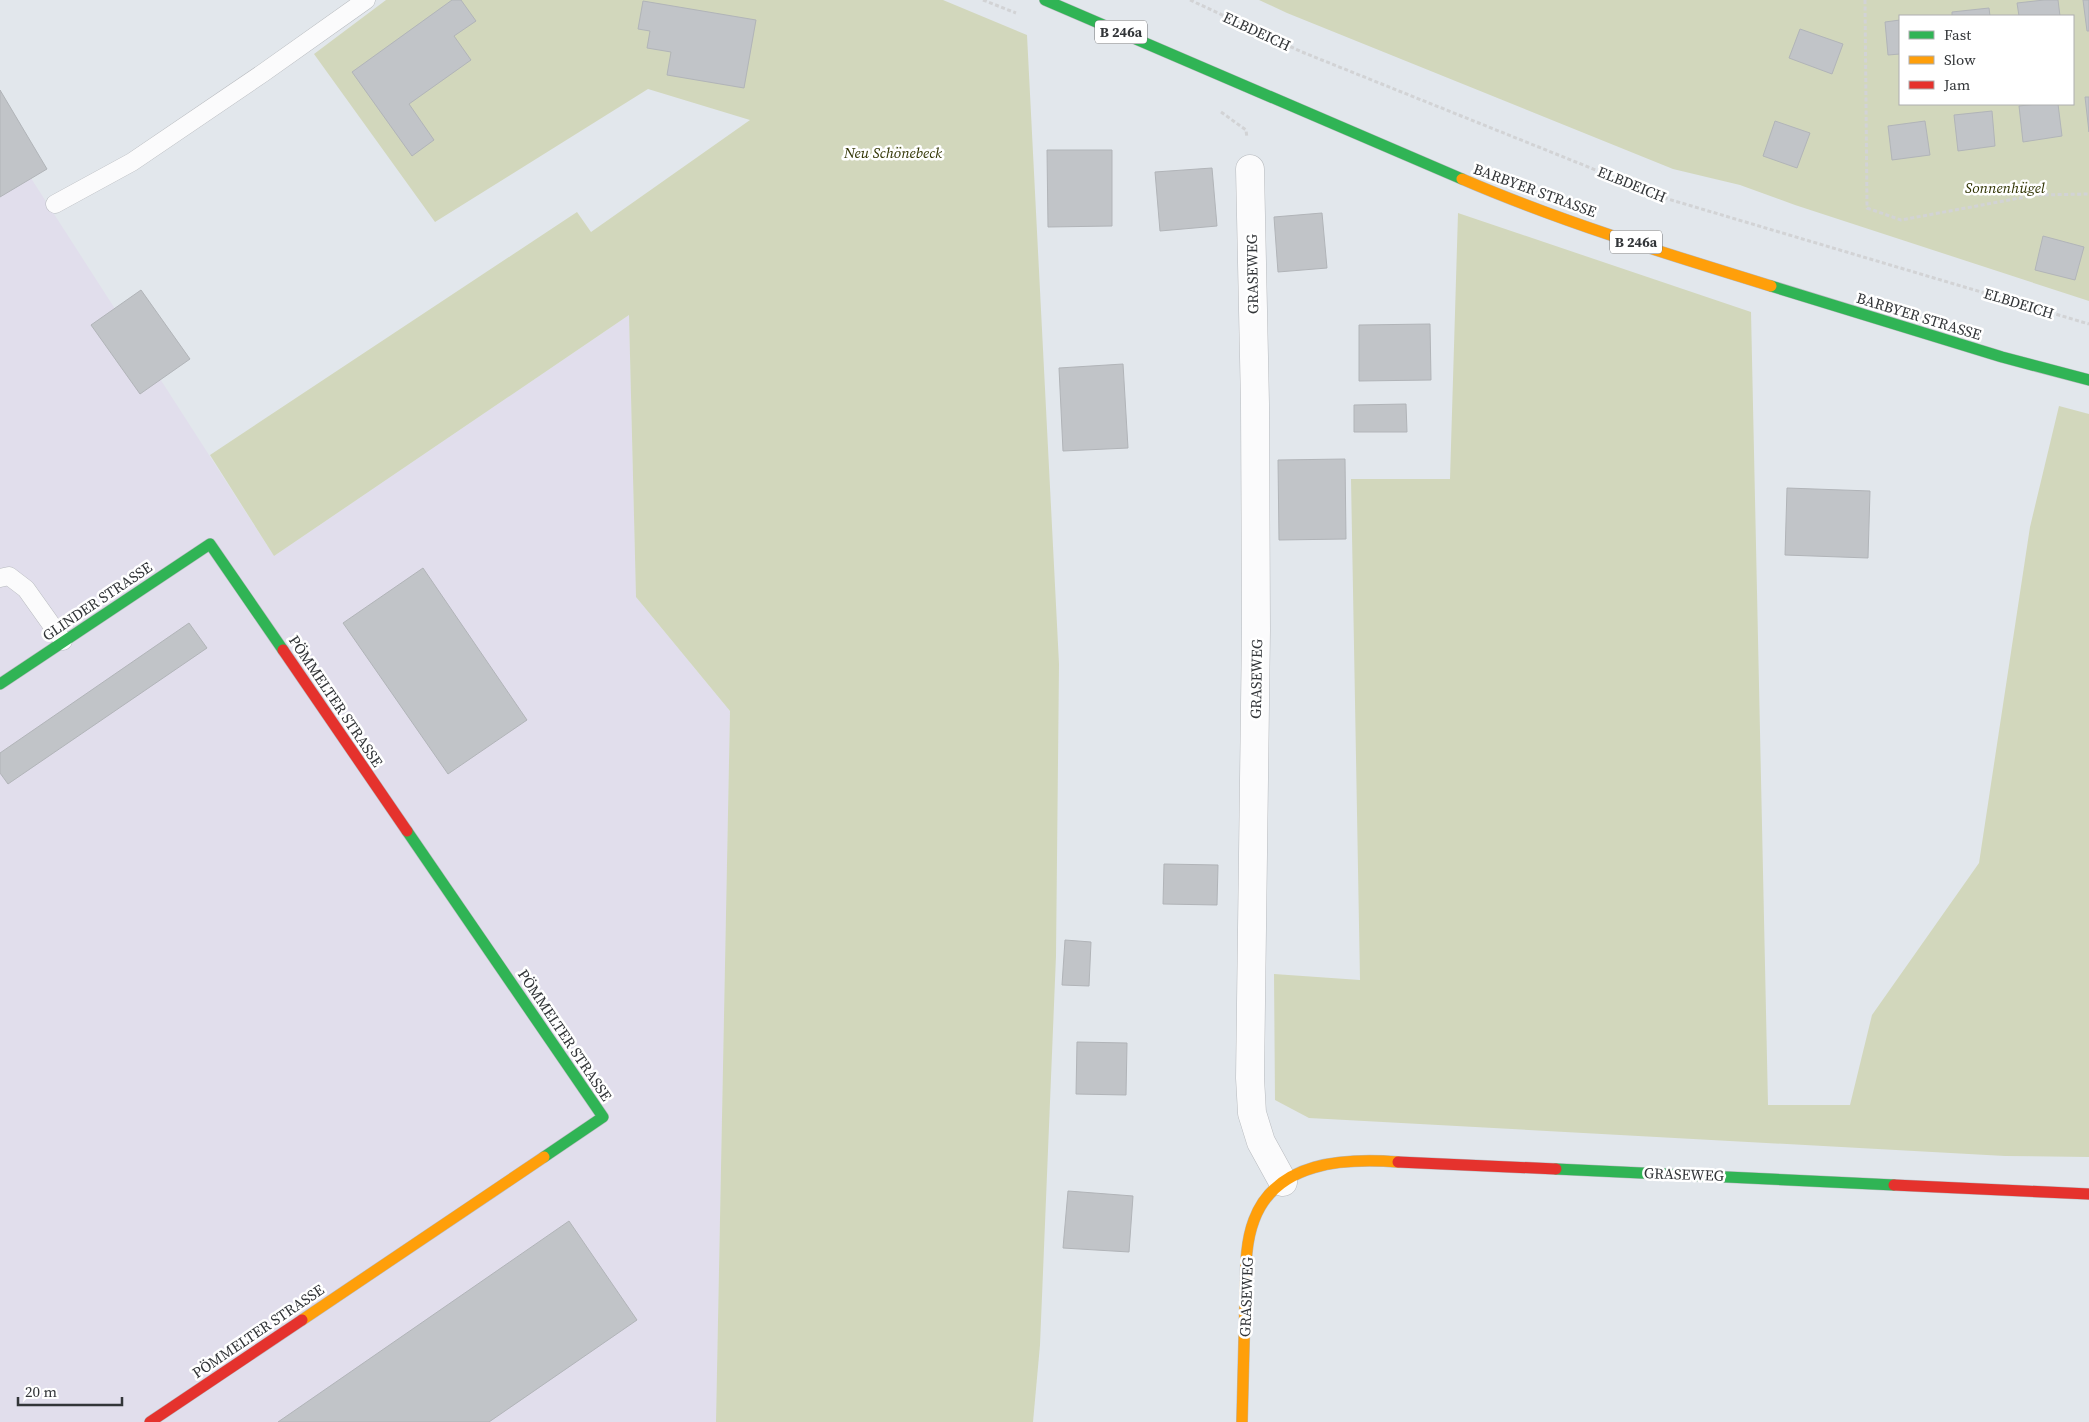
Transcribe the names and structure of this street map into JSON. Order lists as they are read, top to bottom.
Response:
{
  "streets": {
    "street": [
      "B 246a",
      "BARBYER STRASSE",
      "GRASEWEG",
      "GLINDER STRASSE",
      "PÖMMELTER STRASSE"
    ],
    "path": ["ELBDEICH"]
  },
  "crossings": [
    ["GLINDER STRASSE", "PÖMMELTER STRASSE"]
  ],
  "parks": ["Neu Schönebeck", "Sonnenhügel"],
  "legend": ["Fast", "Slow", "Jam"],
  "scale_bar": "20 m"
}
